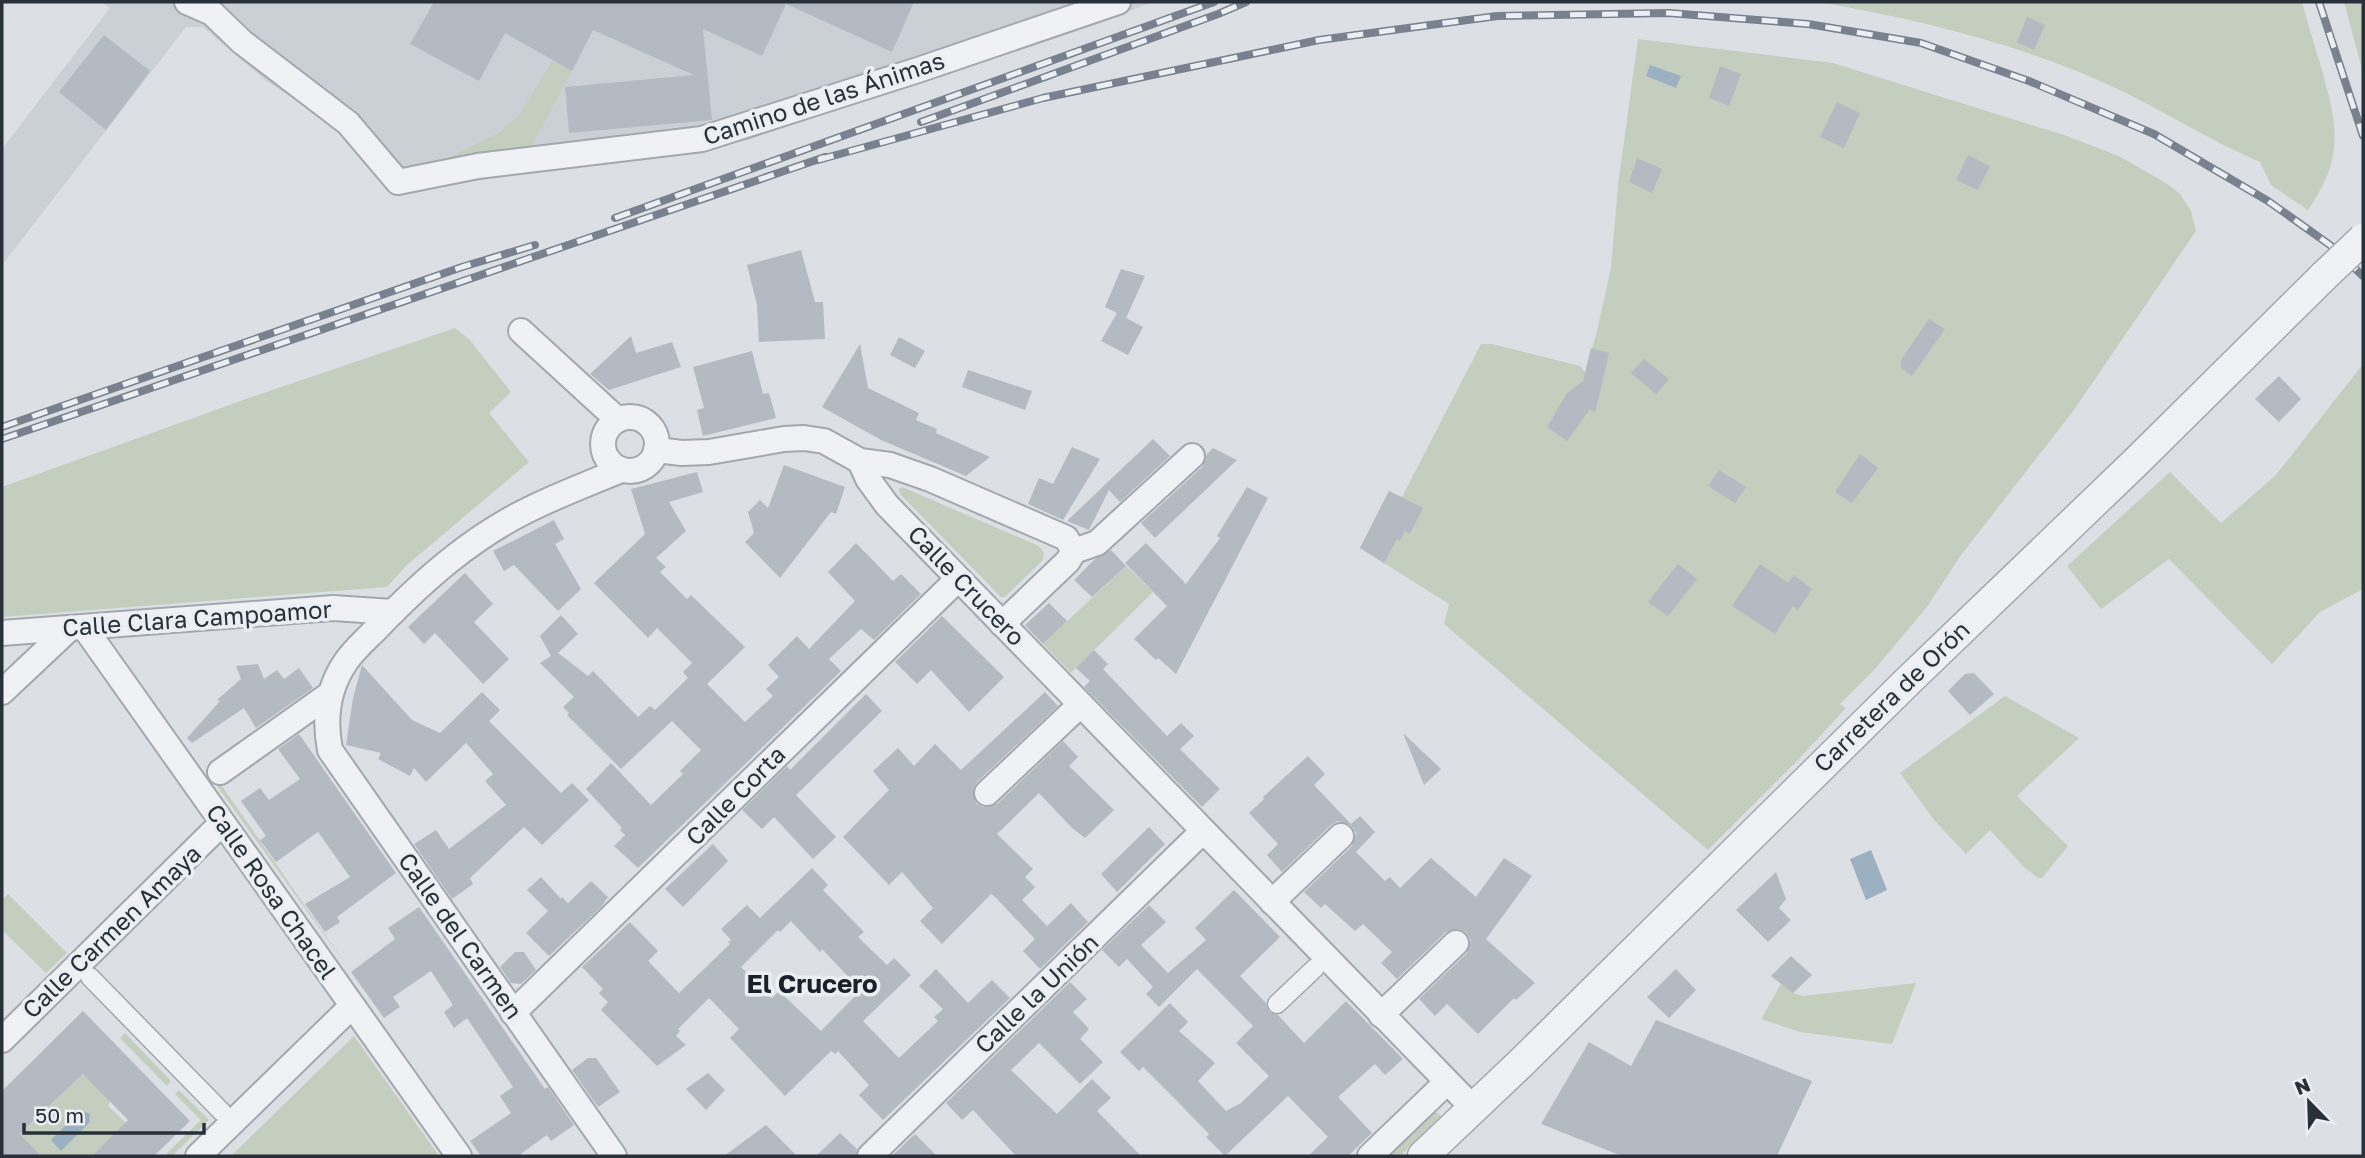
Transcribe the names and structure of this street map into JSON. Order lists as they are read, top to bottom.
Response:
{
  "streets": {
    "street": [
      "Camino de las Ánimas",
      "Calle Crucero",
      "Calle Clara Campoamor",
      "Carretera de Orón",
      "Calle Corta",
      "Calle Rosa Chacel",
      "Calle Carmen Amaya",
      "Calle del Carmen",
      "Calle la Unión"
    ]
  },
  "crossings": [
    ["Calle Crucero", "Carretera de Orón"],
    ["Calle Crucero", "Calle Corta"],
    ["Calle Crucero", "Calle la Unión"],
    ["Calle Clara Campoamor", "Calle Rosa Chacel"],
    ["Calle Corta", "Calle del Carmen"],
    ["Calle Rosa Chacel", "Calle Carmen Amaya"]
  ],
  "districts": ["El Crucero"],
  "scale_bar": "50 m",
  "north": "top left"
}
